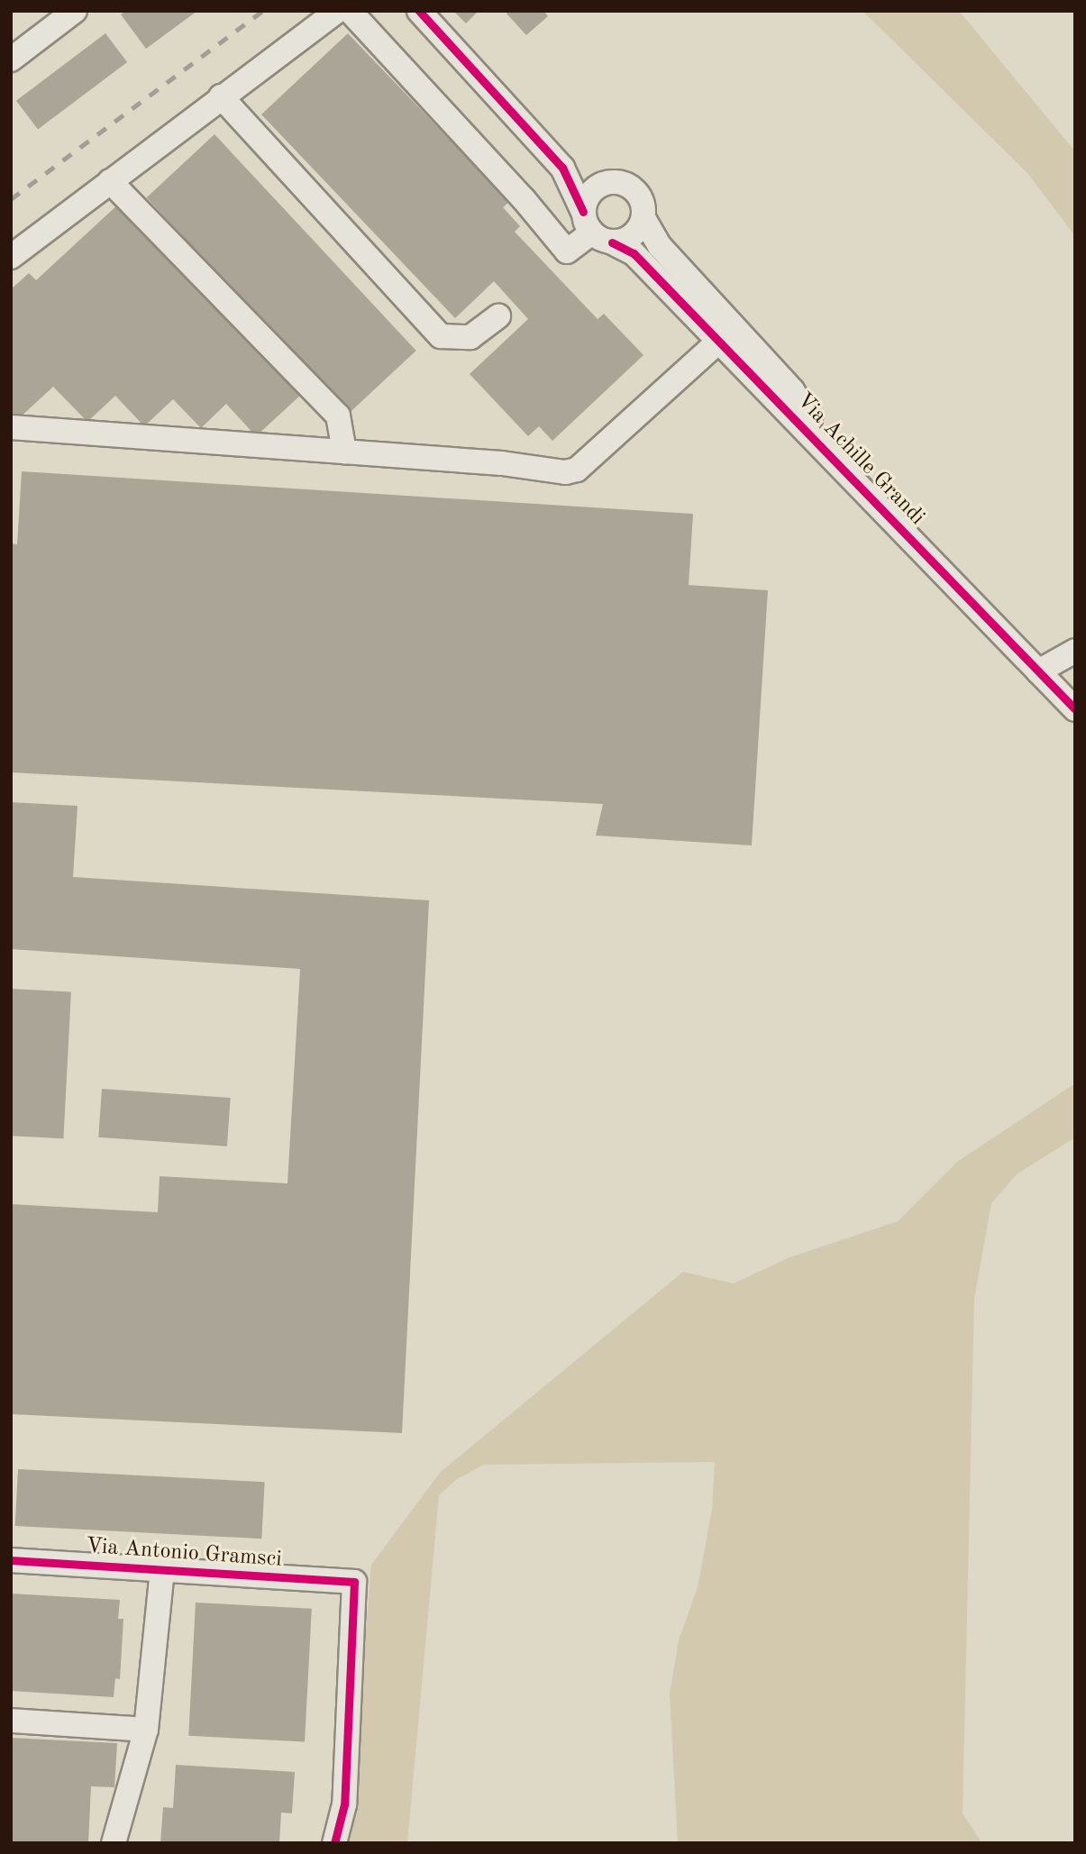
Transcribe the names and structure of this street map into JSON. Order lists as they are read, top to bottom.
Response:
{
  "streets": {
    "street": ["Via Achille Grandi", "Via Antonio Gramsci"]
  }
}
